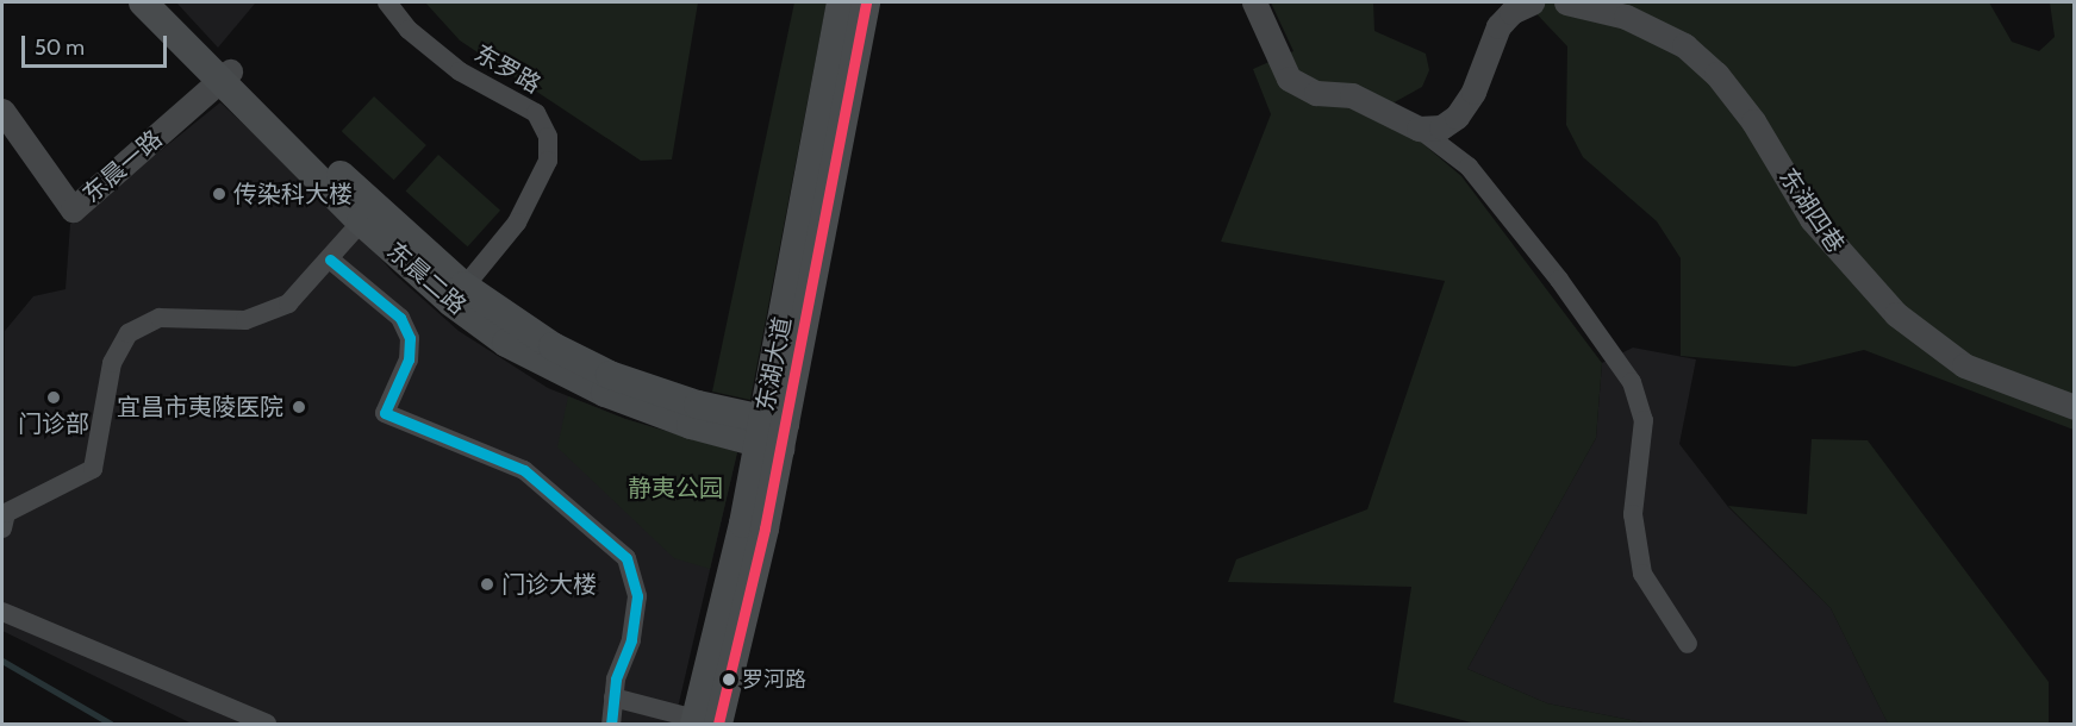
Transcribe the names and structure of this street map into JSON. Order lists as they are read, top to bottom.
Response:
{
  "streets": {
    "main road": ["东晨二路", "东湖大道"],
    "street": ["东罗路", "东晨一路", "东湖四巷"]
  },
  "crossings": [
    ["东罗路", "东晨二路"],
    ["东晨一路", "东晨二路"],
    ["东晨二路", "东湖大道"]
  ],
  "parks": ["静夷公园"],
  "places": [
    "传染科大楼",
    "门诊部",
    "宜昌市夷陵医院",
    "门诊大楼",
    "罗河路"
  ],
  "scale_bar": "50 m"
}
